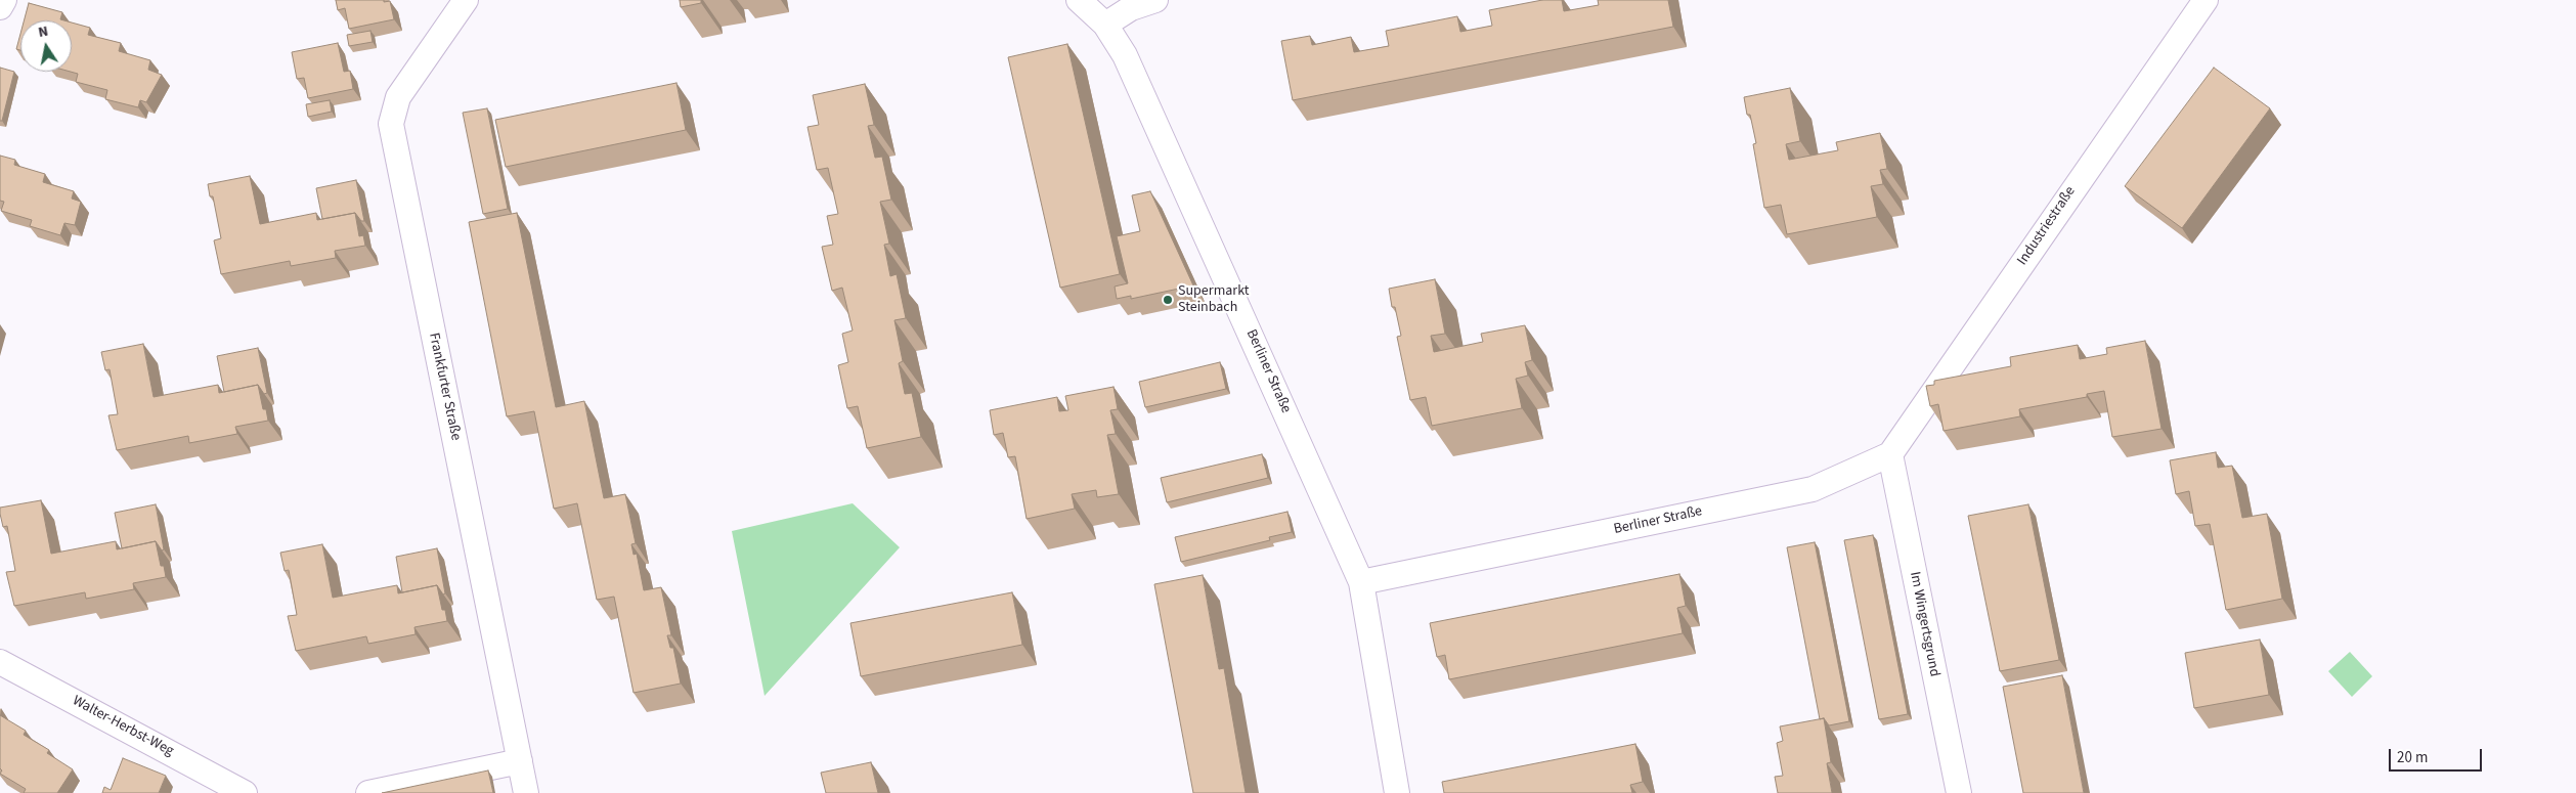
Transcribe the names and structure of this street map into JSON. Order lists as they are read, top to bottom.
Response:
{
  "streets": {
    "street": [
      "Industriestraße",
      "Berliner Straße",
      "Frankfurter Straße",
      "Im Wingertsgrund",
      "Walter-Herbst-Weg"
    ]
  },
  "crossings": [
    ["Industriestraße", "Berliner Straße"],
    ["Industriestraße", "Im Wingertsgrund"],
    ["Berliner Straße", "Im Wingertsgrund"]
  ],
  "places": ["Supermarkt Steinbach"],
  "scale_bar": "20 m",
  "north": "top"
}
